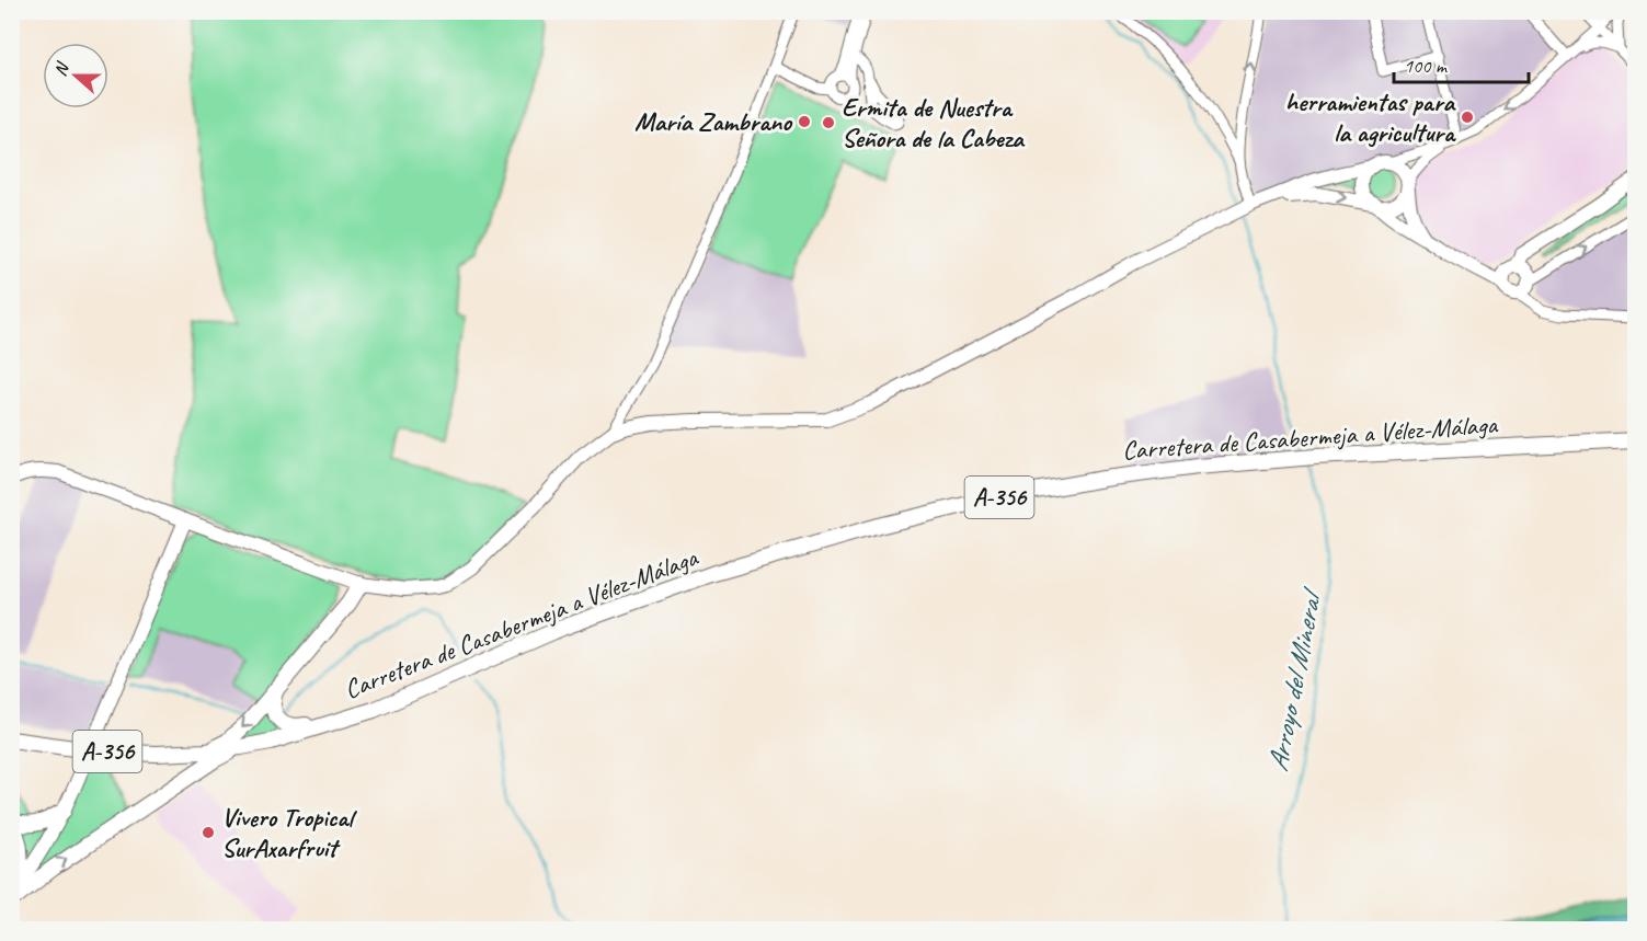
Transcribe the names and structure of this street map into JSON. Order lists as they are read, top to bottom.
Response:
{
  "streets": {
    "main road": ["Carretera de Casabermeja a Vélez-Málaga", "A-356"]
  },
  "water": ["Arroyo del Mineral"],
  "places": [
    "herramientas para la agricultura",
    "María Zambrano",
    "Ermita de Nuestra Señora de la Cabeza",
    "Vivero Tropical SurAxarfruit"
  ],
  "scale_bar": "100 m",
  "north": "left"
}
